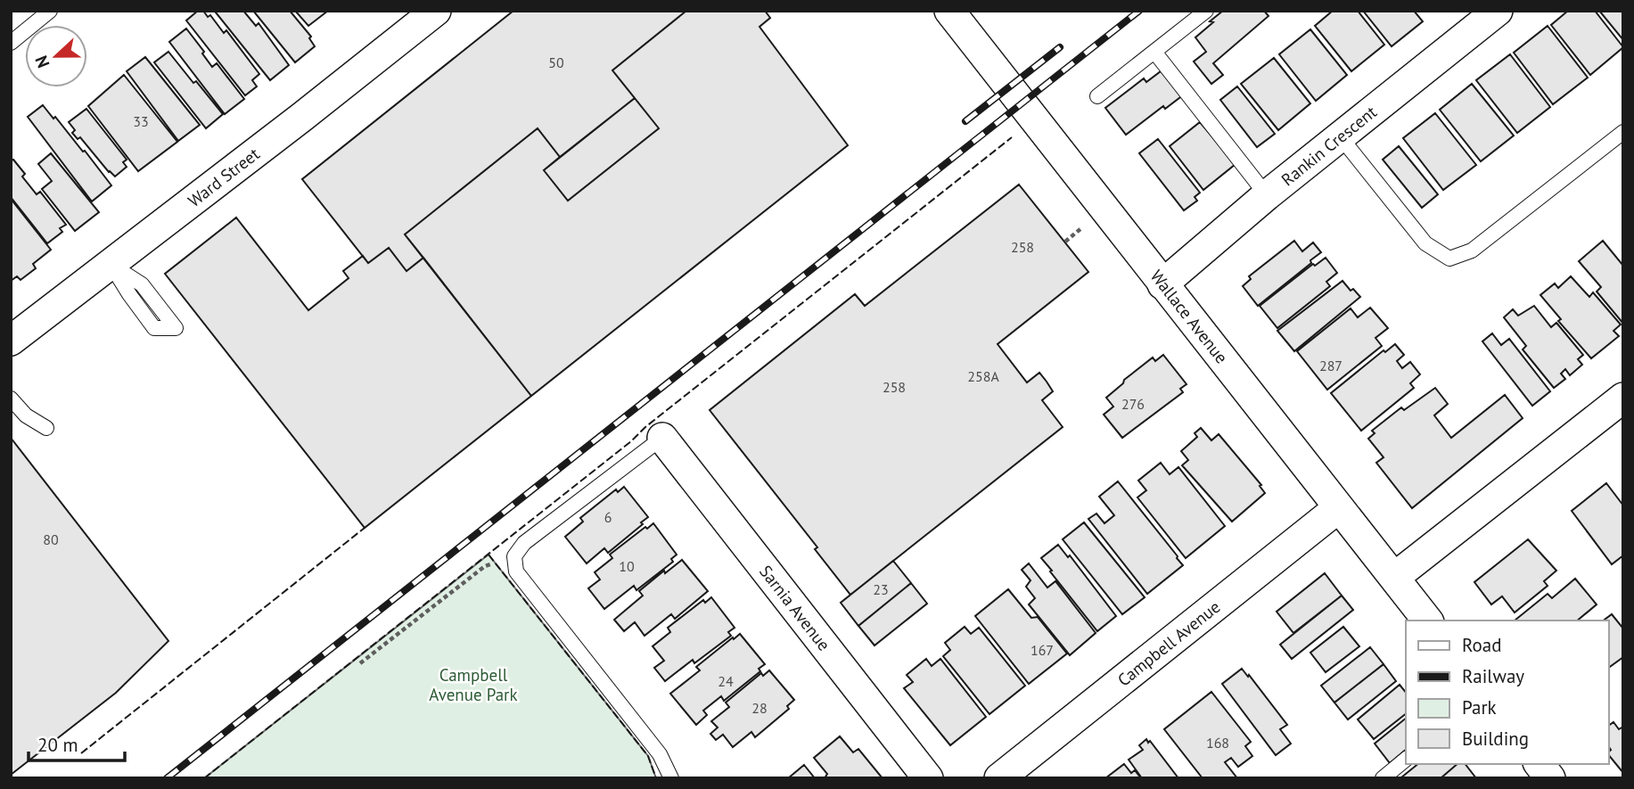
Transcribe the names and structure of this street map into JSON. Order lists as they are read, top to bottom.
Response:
{
  "streets": {
    "street": [
      "Rankin Crescent",
      "Ward Street",
      "Wallace Avenue",
      "Sarnia Avenue",
      "Campbell Avenue"
    ]
  },
  "crossings": [
    ["Rankin Crescent", "Wallace Avenue"],
    ["Wallace Avenue", "Campbell Avenue"]
  ],
  "parks": ["Campbell Avenue Park"],
  "house_numbers": [
    "50",
    "33",
    "258",
    "287",
    "258A",
    "258",
    "276",
    "6",
    "80",
    "10",
    "23",
    "167",
    "24",
    "28",
    "168"
  ],
  "legend": [
    "Road",
    "Railway",
    "Park",
    "Building"
  ],
  "scale_bar": "20 m",
  "north": "left"
}
